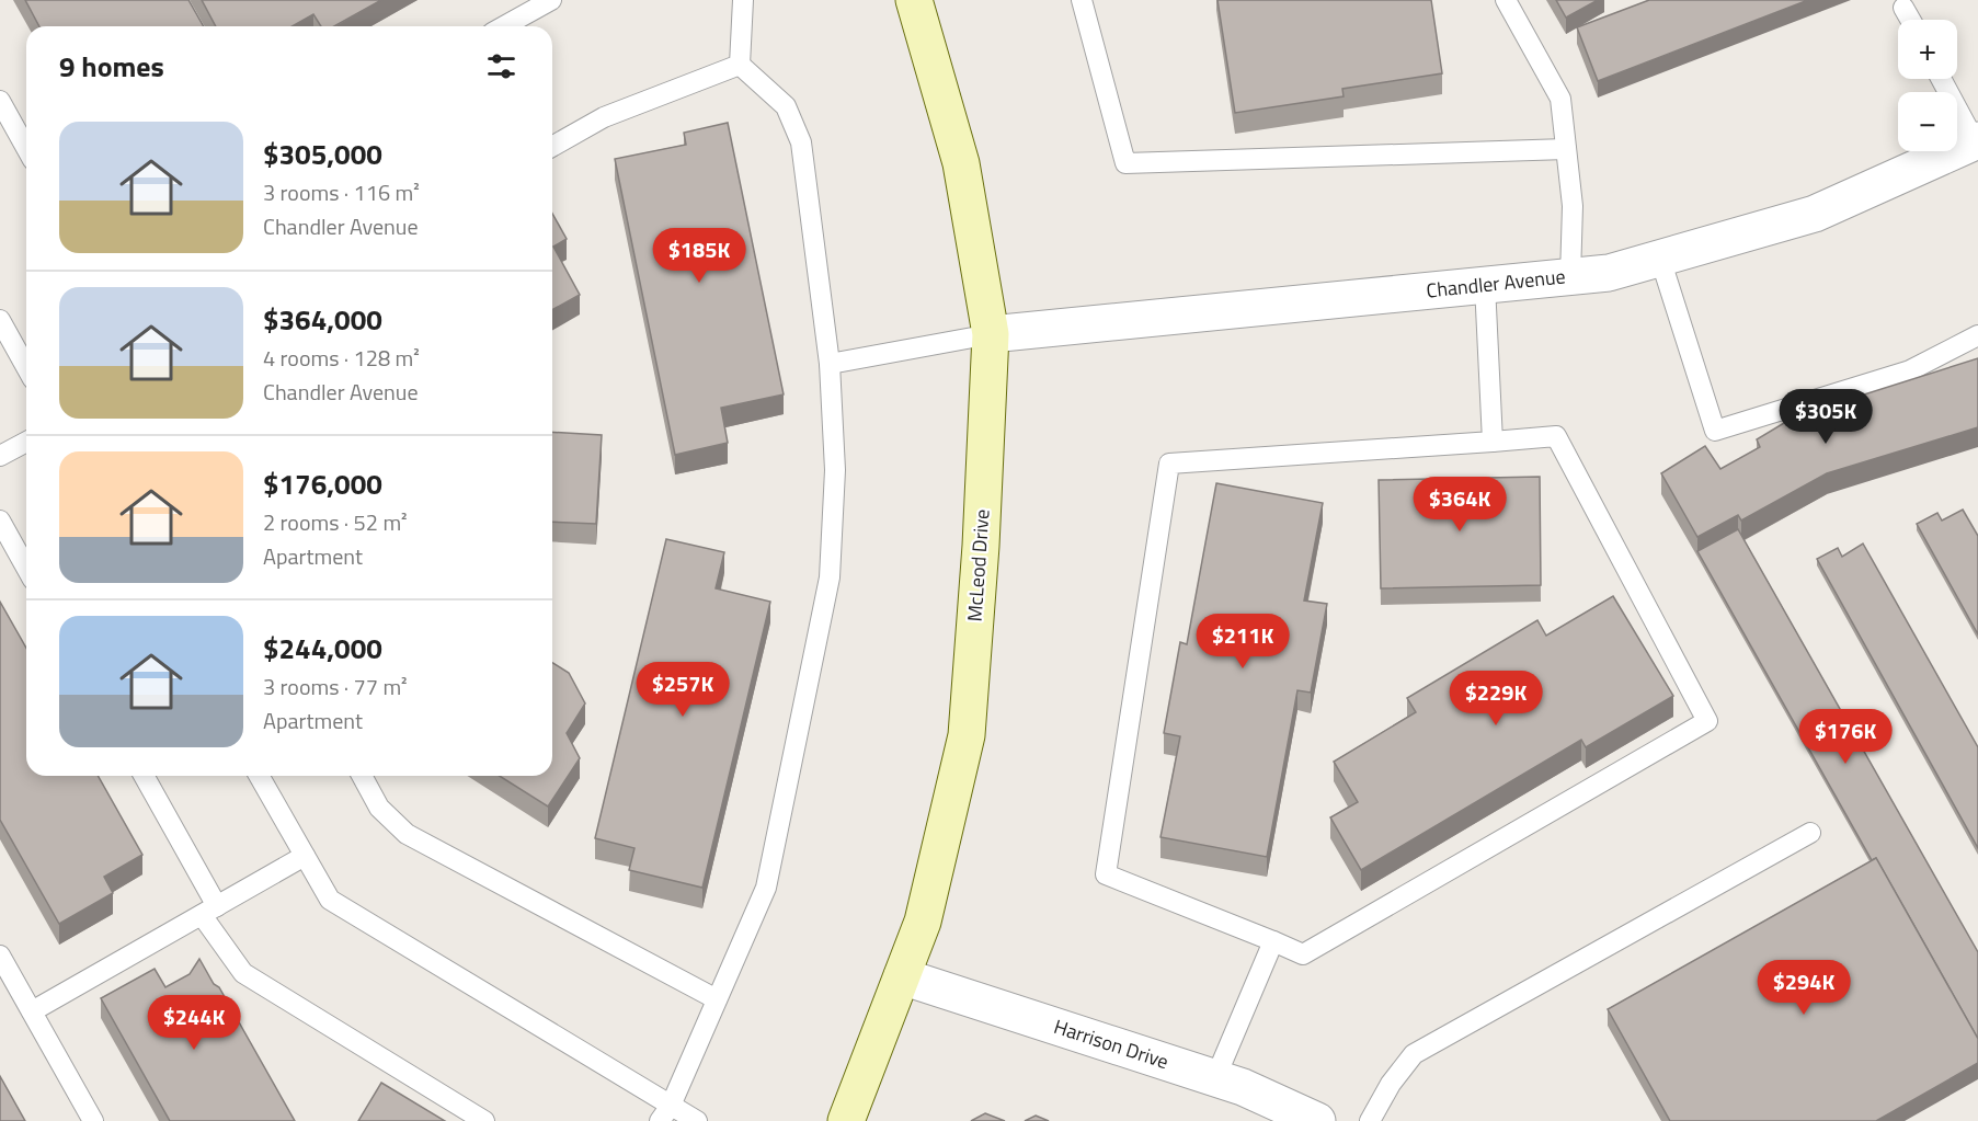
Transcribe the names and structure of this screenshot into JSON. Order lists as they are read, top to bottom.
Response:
{
  "streets": {
    "street": ["Chandler Avenue", "McLeod Drive", "Harrison Drive"]
  },
  "crossings": [
    ["Chandler Avenue", "McLeod Drive"],
    ["McLeod Drive", "Harrison Drive"]
  ],
  "page": {
    "map_buttons": ["+", "−"],
    "heading": "9 homes",
    "list": [
      {
        "name": "$305,000",
        "note": "3 rooms · 116 m² · Chandler Avenue"
      },
      {
        "name": "$364,000",
        "note": "4 rooms · 128 m² · Chandler Avenue"
      },
      {
        "name": "$176,000",
        "note": "2 rooms · 52 m² · Apartment"
      },
      {
        "name": "$244,000",
        "note": "3 rooms · 77 m² · Apartment"
      }
    ],
    "price": [
      "$185K",
      "$305K",
      "$364K",
      "$211K",
      "$257K",
      "$229K",
      "$176K",
      "$294K",
      "$244K"
    ]
  }
}
